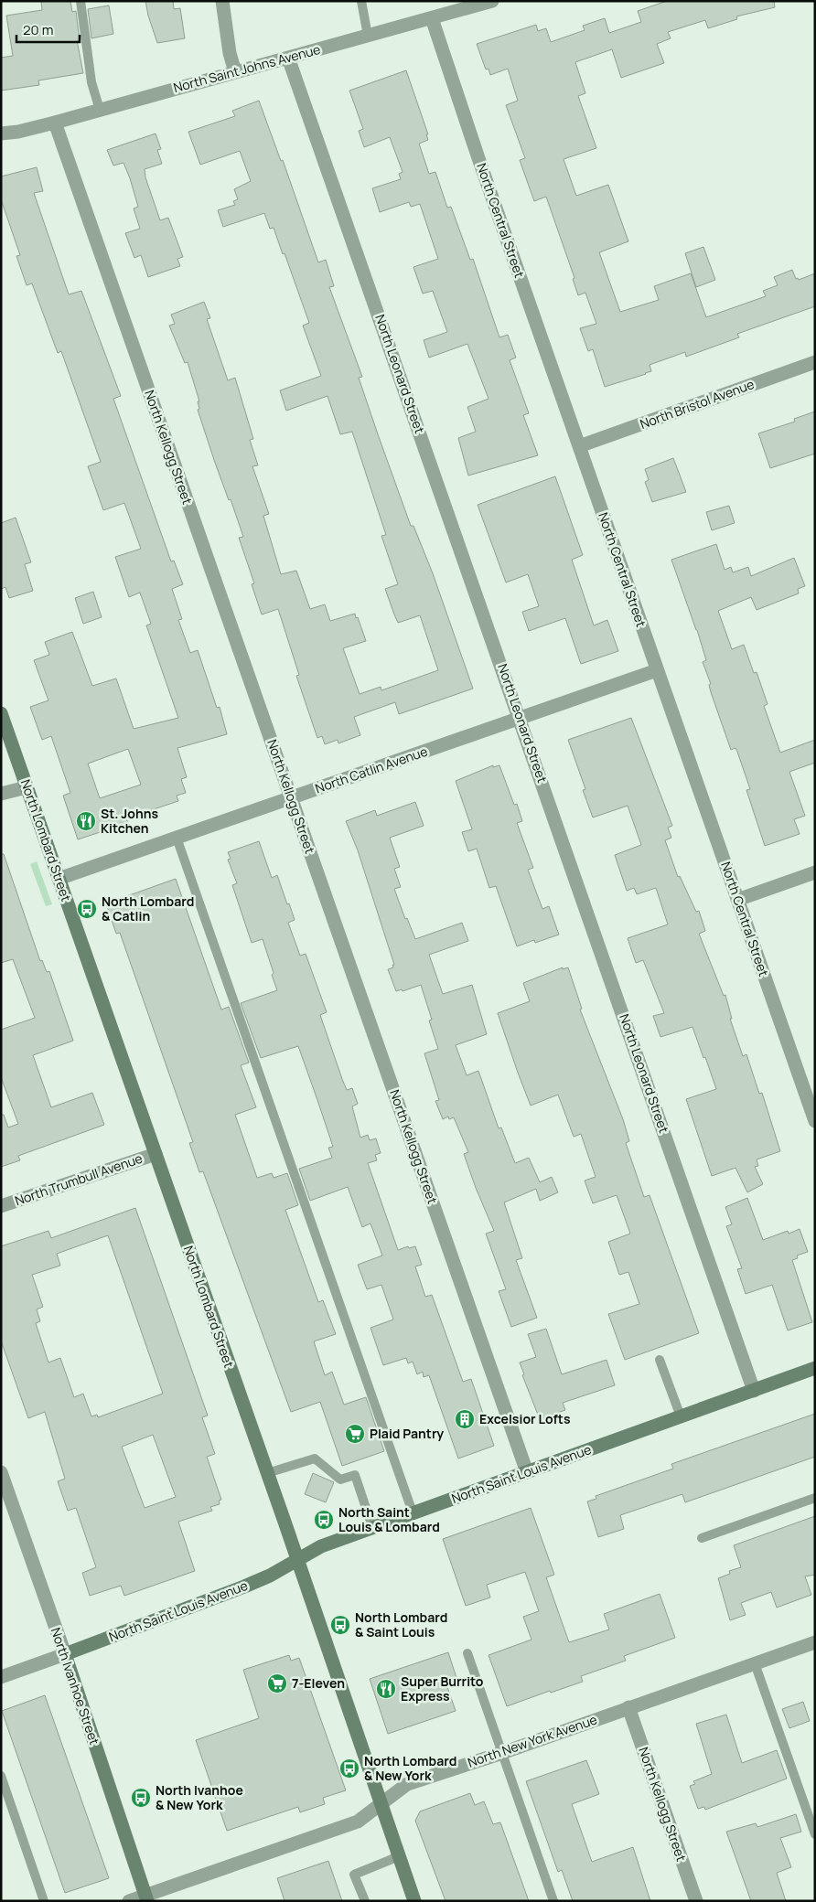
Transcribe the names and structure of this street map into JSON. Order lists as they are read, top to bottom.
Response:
{
  "streets": {
    "main road": ["North Lombard Street", "North Saint Louis Avenue", "North Ivanhoe Street"],
    "street": [
      "North Saint Johns Avenue",
      "North Central Street",
      "North Leonard Street",
      "North Bristol Avenue",
      "North Kellogg Street",
      "North Catlin Avenue",
      "North Trumbull Avenue",
      "North New York Avenue"
    ]
  },
  "crossings": [
    ["North Saint Johns Avenue", "North Central Street"],
    ["North Saint Johns Avenue", "North Leonard Street"],
    ["North Saint Johns Avenue", "North Kellogg Street"],
    ["North Central Street", "North Bristol Avenue"],
    ["North Central Street", "North Catlin Avenue"],
    ["North Leonard Street", "North Catlin Avenue"],
    ["North Leonard Street", "North Saint Louis Avenue"],
    ["North Kellogg Street", "North Catlin Avenue"],
    ["North Kellogg Street", "North Saint Louis Avenue"],
    ["North Kellogg Street", "North New York Avenue"],
    ["North Catlin Avenue", "North Lombard Street"],
    ["North Lombard Street", "North Trumbull Avenue"],
    ["North Lombard Street", "North Saint Louis Avenue"],
    ["North Lombard Street", "North New York Avenue"],
    ["North Saint Louis Avenue", "North Ivanhoe Street"],
    ["North Ivanhoe Street", "North New York Avenue"]
  ],
  "places": {
    "restaurant": ["St. Johns Kitchen", "Super Burrito Express"],
    "bus stop": [
      "North Lombard & Catlin",
      "North Saint Louis & Lombard",
      "North Lombard & Saint Louis",
      "North Lombard & New York",
      "North Ivanhoe & New York"
    ],
    "building": ["Excelsior Lofts"],
    "supermarket": ["Plaid Pantry", "7-Eleven"]
  },
  "scale_bar": "20 m"
}
